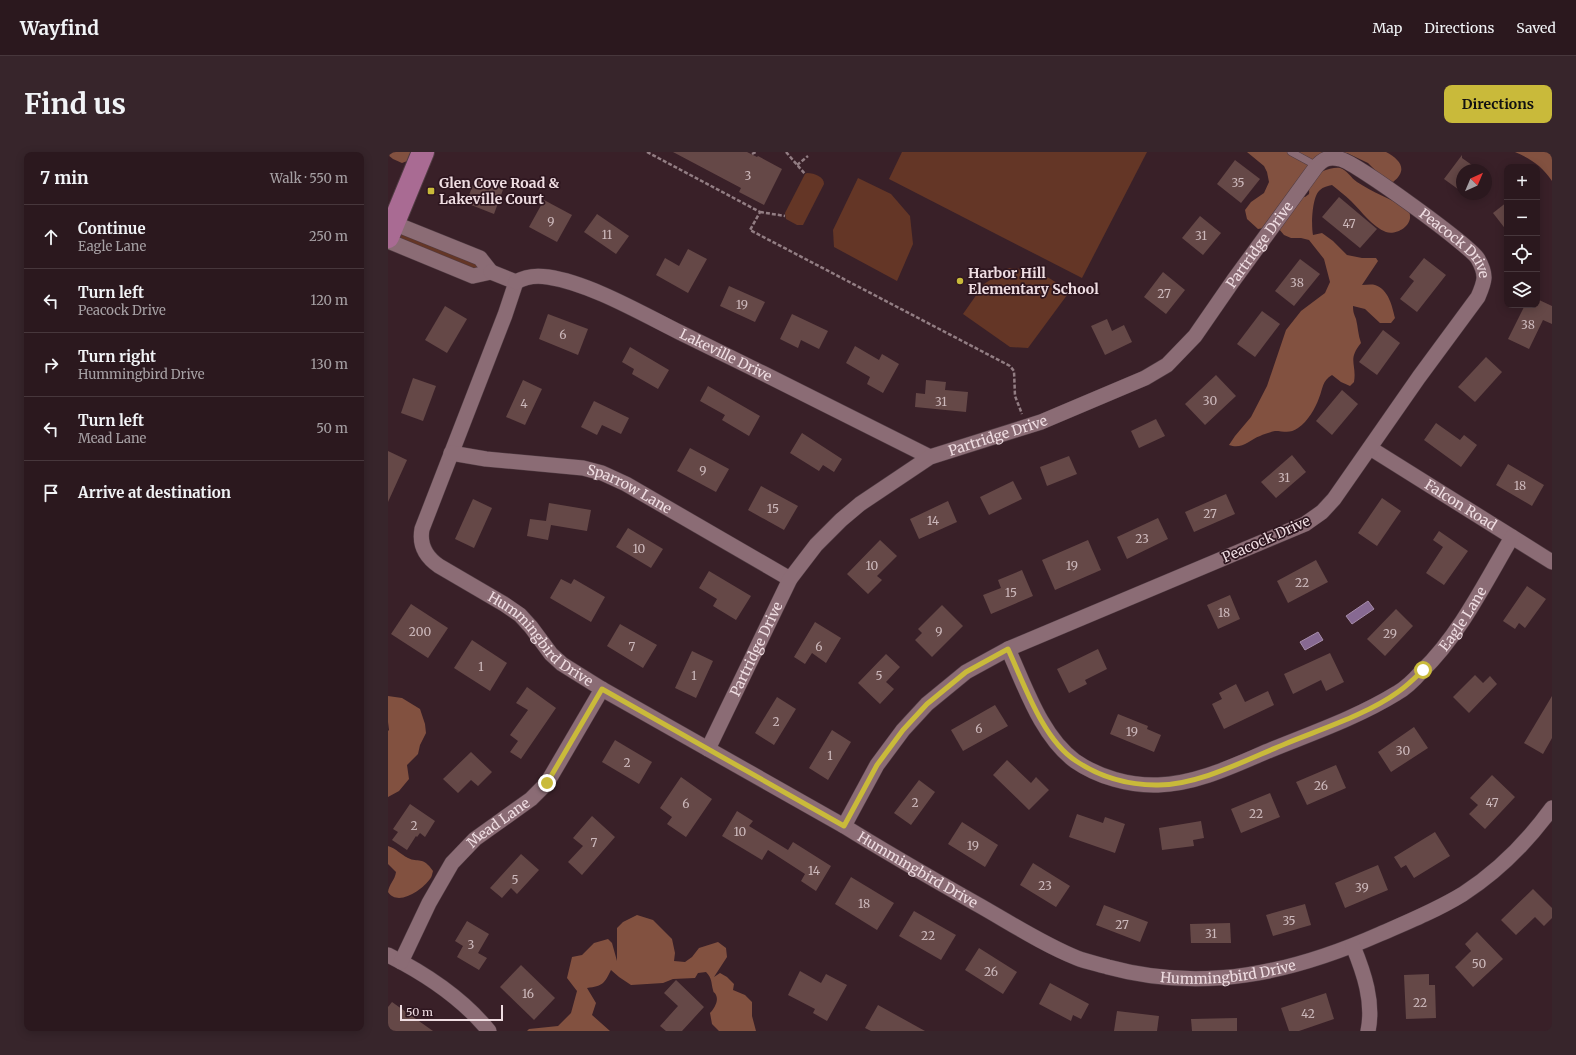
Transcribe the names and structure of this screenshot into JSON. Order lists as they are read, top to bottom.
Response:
{
  "streets": {
    "street": [
      "Partridge Drive",
      "Peacock Drive",
      "Lakeville Drive",
      "Sparrow Lane",
      "Falcon Road",
      "Eagle Lane",
      "Hummingbird Drive",
      "Mead Lane"
    ]
  },
  "crossings": [
    ["Partridge Drive", "Peacock Drive"],
    ["Partridge Drive", "Lakeville Drive"],
    ["Partridge Drive", "Sparrow Lane"],
    ["Partridge Drive", "Hummingbird Drive"],
    ["Peacock Drive", "Falcon Road"],
    ["Peacock Drive", "Eagle Lane"],
    ["Peacock Drive", "Hummingbird Drive"],
    ["Lakeville Drive", "Hummingbird Drive"],
    ["Sparrow Lane", "Hummingbird Drive"],
    ["Falcon Road", "Eagle Lane"],
    ["Hummingbird Drive", "Mead Lane"]
  ],
  "places": {
    "transit": ["Glen Cove Road & Lakeville Court"],
    "other": ["Harbor Hill Elementary School"]
  },
  "house_numbers": [
    "3",
    "35",
    "9",
    "47",
    "11",
    "31",
    "38",
    "27",
    "19",
    "38",
    "6",
    "30",
    "31",
    "4",
    "9",
    "31",
    "18",
    "15",
    "27",
    "14",
    "23",
    "10",
    "10",
    "19",
    "22",
    "15",
    "18",
    "200",
    "9",
    "29",
    "7",
    "6",
    "1",
    "1",
    "5",
    "2",
    "6",
    "19",
    "30",
    "1",
    "2",
    "26",
    "2",
    "47",
    "6",
    "22",
    "2",
    "10",
    "7",
    "19",
    "14",
    "5",
    "23",
    "39",
    "18",
    "35",
    "27",
    "31",
    "22",
    "3",
    "50",
    "26",
    "16",
    "22",
    "42"
  ],
  "scale_bar": "50 m",
  "north": "top right",
  "page": {
    "header": "Wayfind",
    "nav": ["Map", "Directions", "Saved"],
    "buttons": "Directions",
    "title": "Find us",
    "heading": ["7 min", "Walk · 550 m"],
    "map_buttons": ["+", "−"],
    "list": [
      ["Continue", "Eagle Lane", "250 m"],
      ["Turn left", "Peacock Drive", "120 m"],
      ["Turn right", "Hummingbird Drive", "130 m"],
      ["Turn left", "Mead Lane", "50 m"],
      "Arrive at destination"
    ],
    "scale": "50 m"
  }
}
